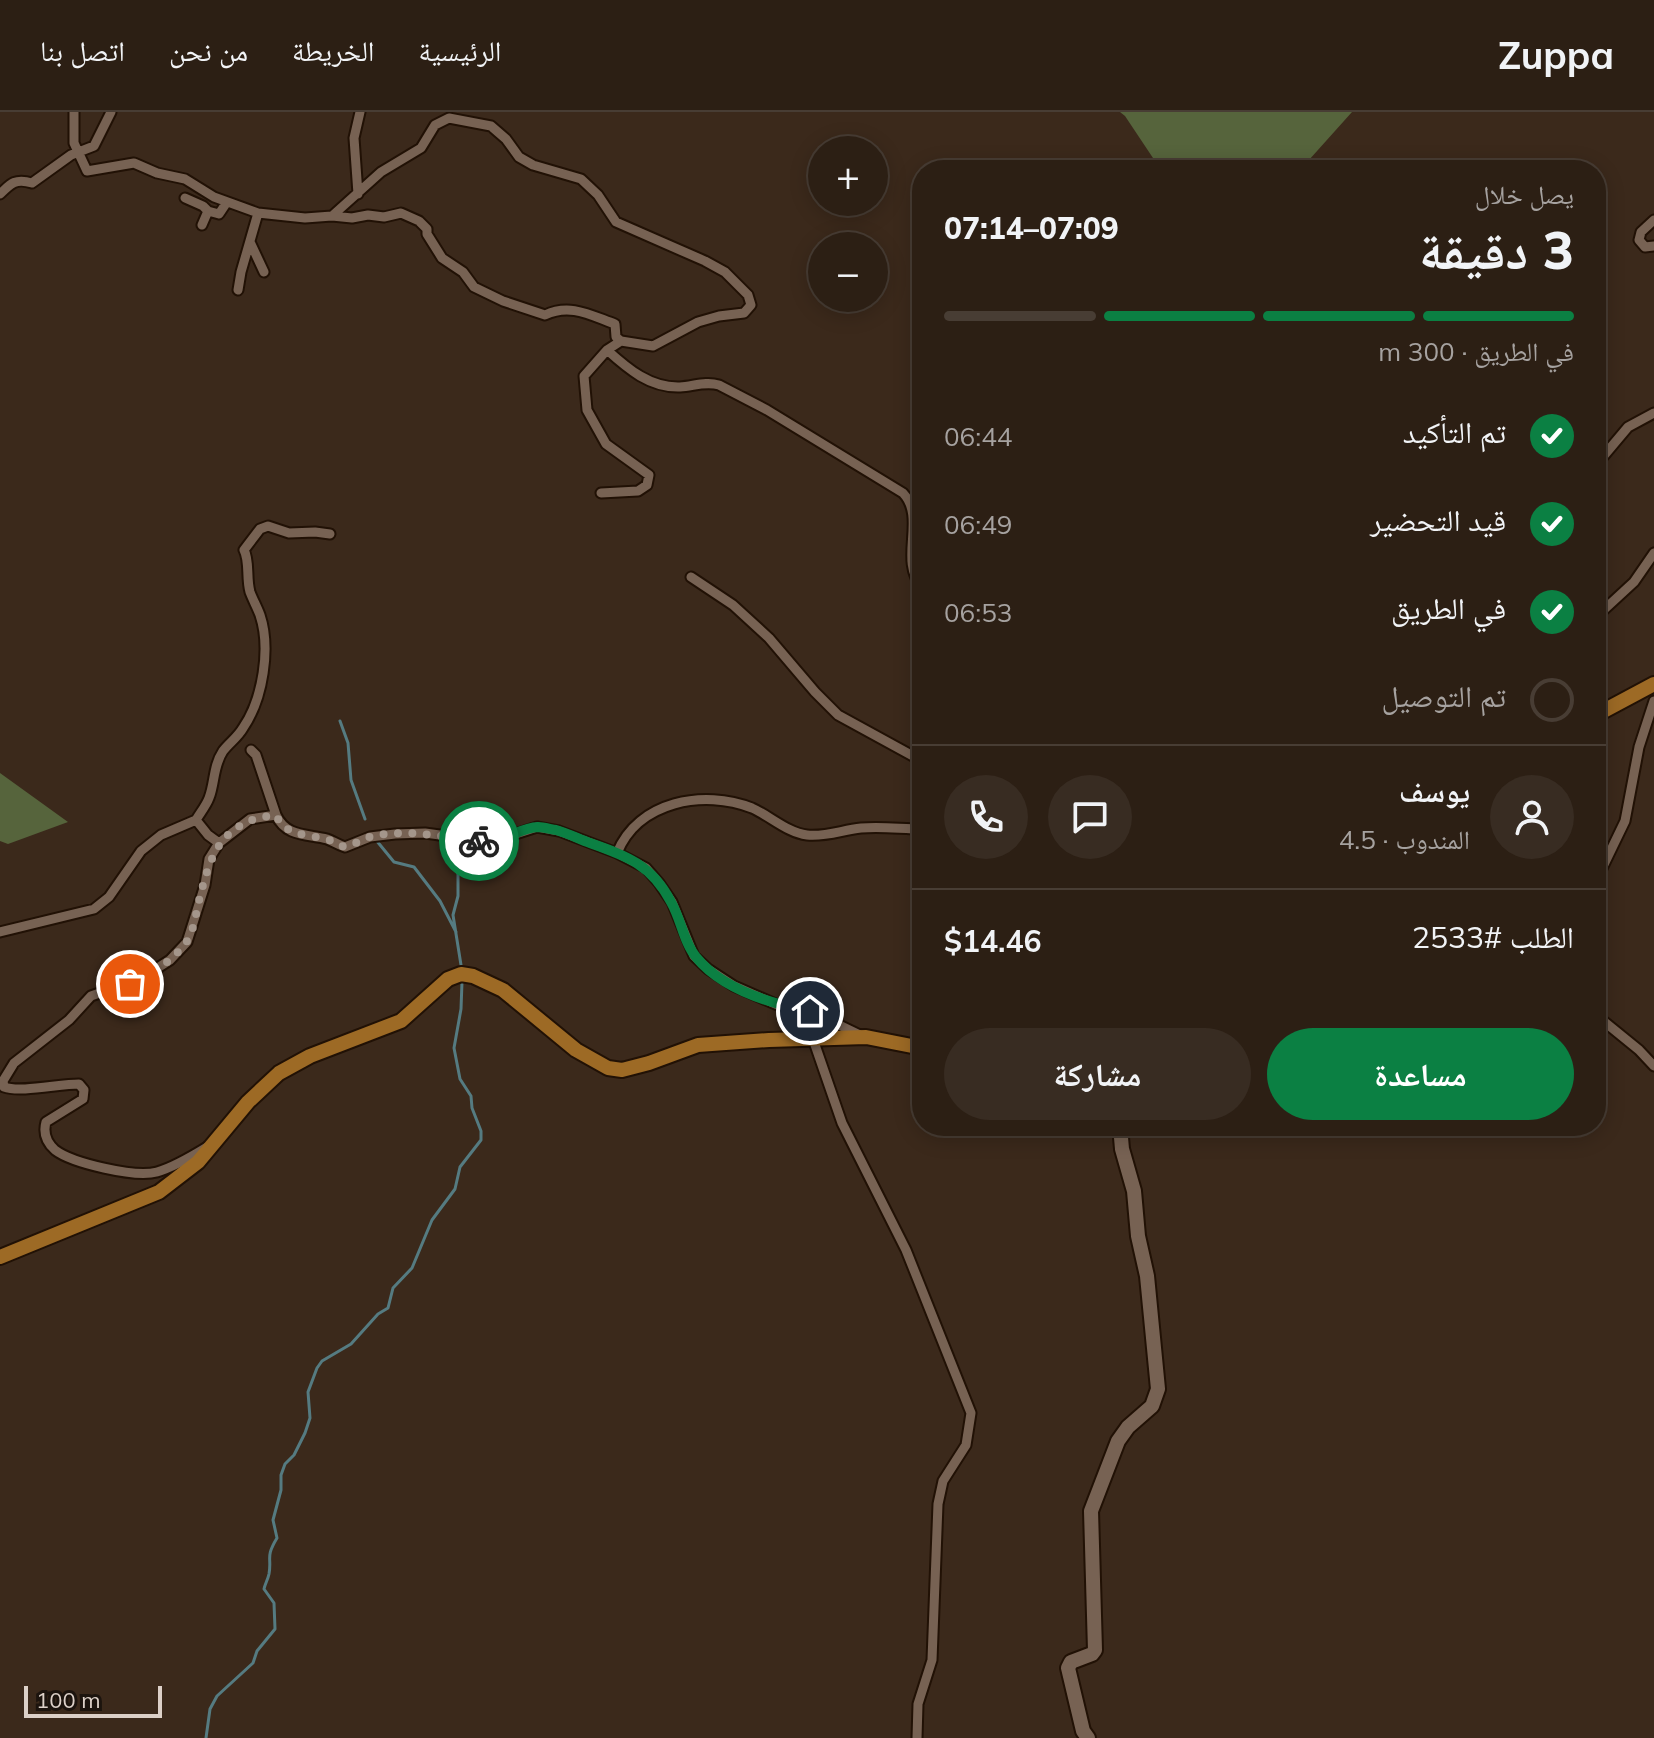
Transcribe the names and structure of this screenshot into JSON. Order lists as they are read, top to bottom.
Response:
{
  "scale_bar": "100 m",
  "page": {
    "header": "Zuppa",
    "nav": [
      "الرئيسية",
      "الخريطة",
      "من نحن",
      "اتصل بنا"
    ],
    "map_buttons": ["+", "−"],
    "heading": ["3 دقيقة", "يصل خلال", "07:09–07:14"],
    "panel": [
      "يوسف",
      "المندوب · 4.5",
      "الطلب #2533",
      "$14.46"
    ],
    "bar": "في الطريق · 300 m",
    "list": [
      ["تم التأكيد", "06:44"],
      ["قيد التحضير", "06:49"],
      ["في الطريق", "06:53"],
      "تم التوصيل"
    ],
    "buttons": ["مساعدة", "مشاركة"],
    "scale": "100 m"
  }
}
